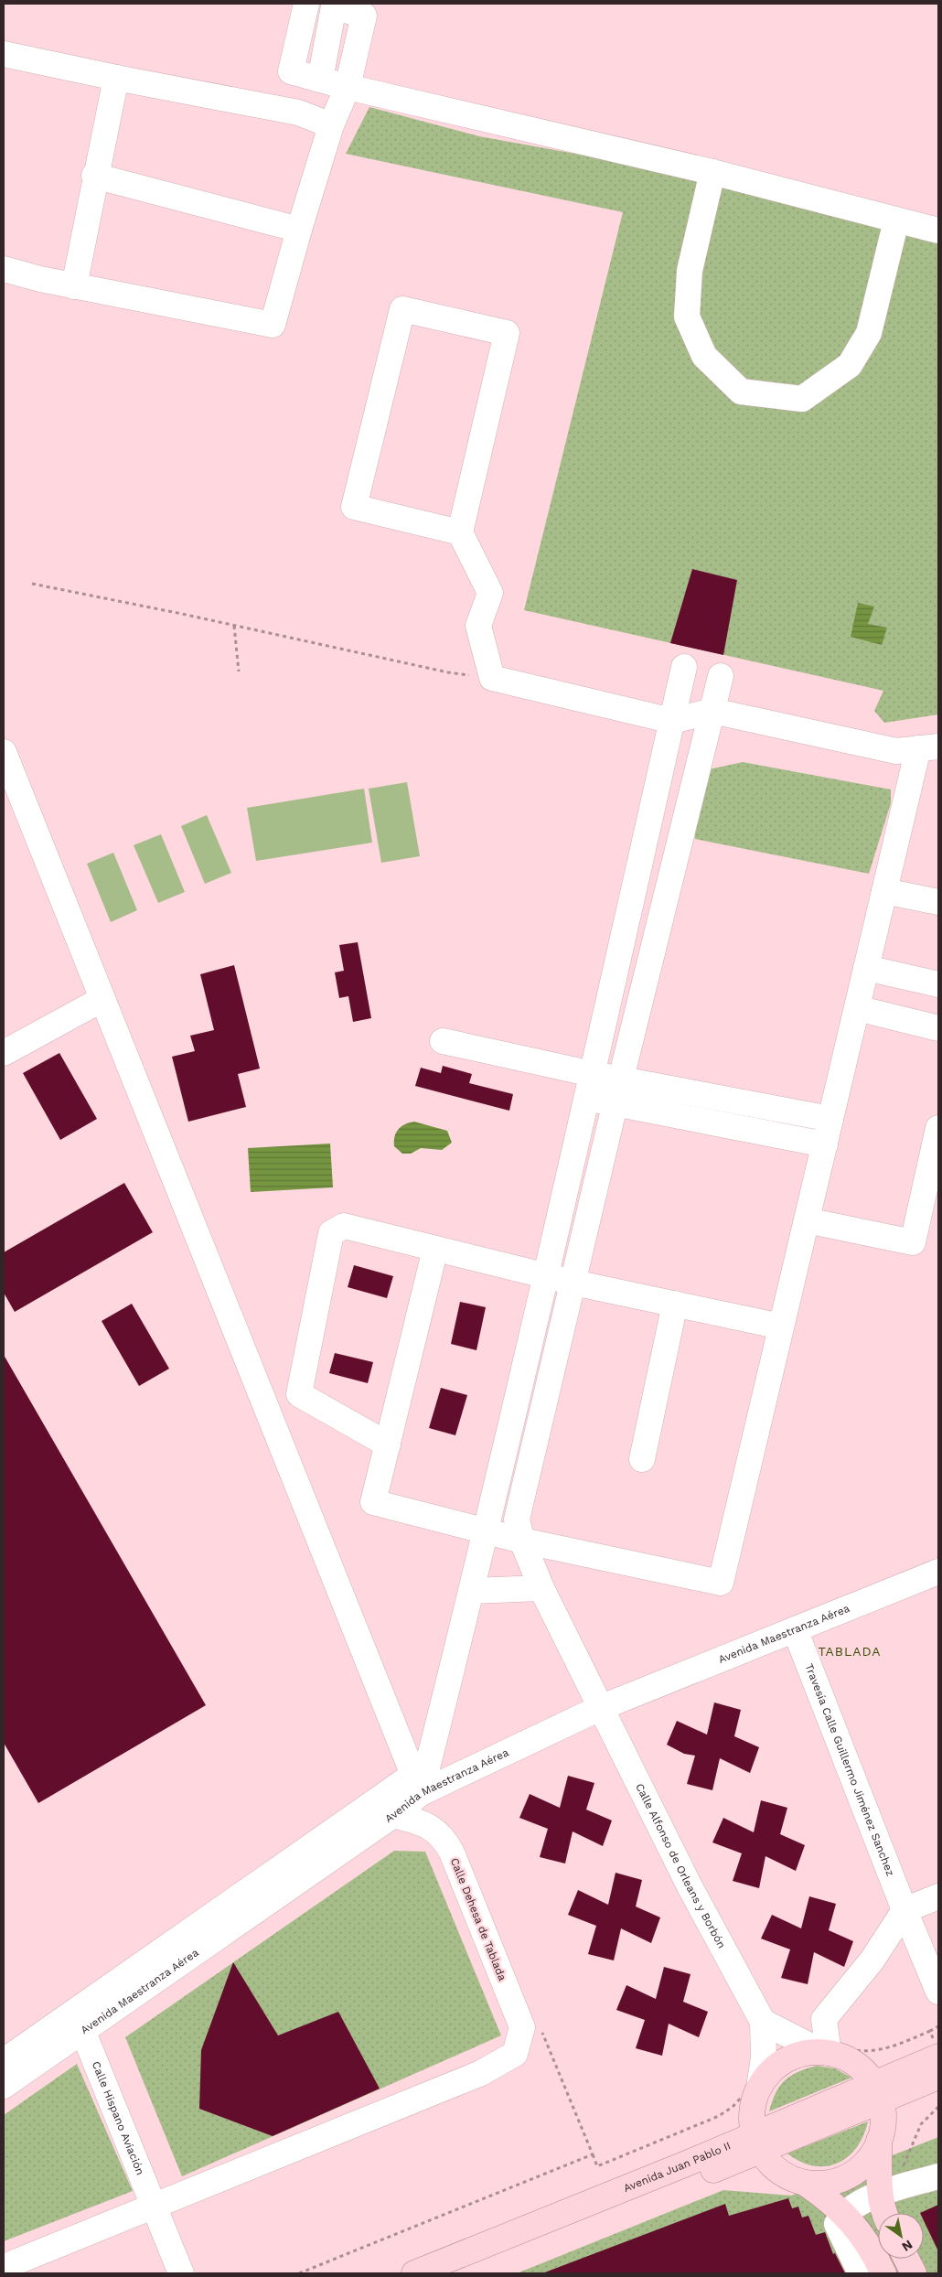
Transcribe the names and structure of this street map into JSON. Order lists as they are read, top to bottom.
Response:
{
  "streets": {
    "main road": ["Avenida Juan Pablo II"],
    "street": [
      "Avenida Maestranza Aérea",
      "Travesía Calle Guillermo Jiménez Sanchez",
      "Calle Alfonso de Orleans y Borbón",
      "Calle Dehesa de Tablada",
      "Calle Hispano Aviación"
    ]
  },
  "crossings": [
    ["Avenida Maestranza Aérea", "Travesía Calle Guillermo Jiménez Sanchez"],
    ["Avenida Maestranza Aérea", "Calle Alfonso de Orleans y Borbón"],
    ["Avenida Maestranza Aérea", "Calle Dehesa de Tablada"],
    ["Avenida Maestranza Aérea", "Calle Hispano Aviación"],
    ["Calle Dehesa de Tablada", "Calle Hispano Aviación"]
  ],
  "districts": ["TABLADA"],
  "north": "bottom right"
}
